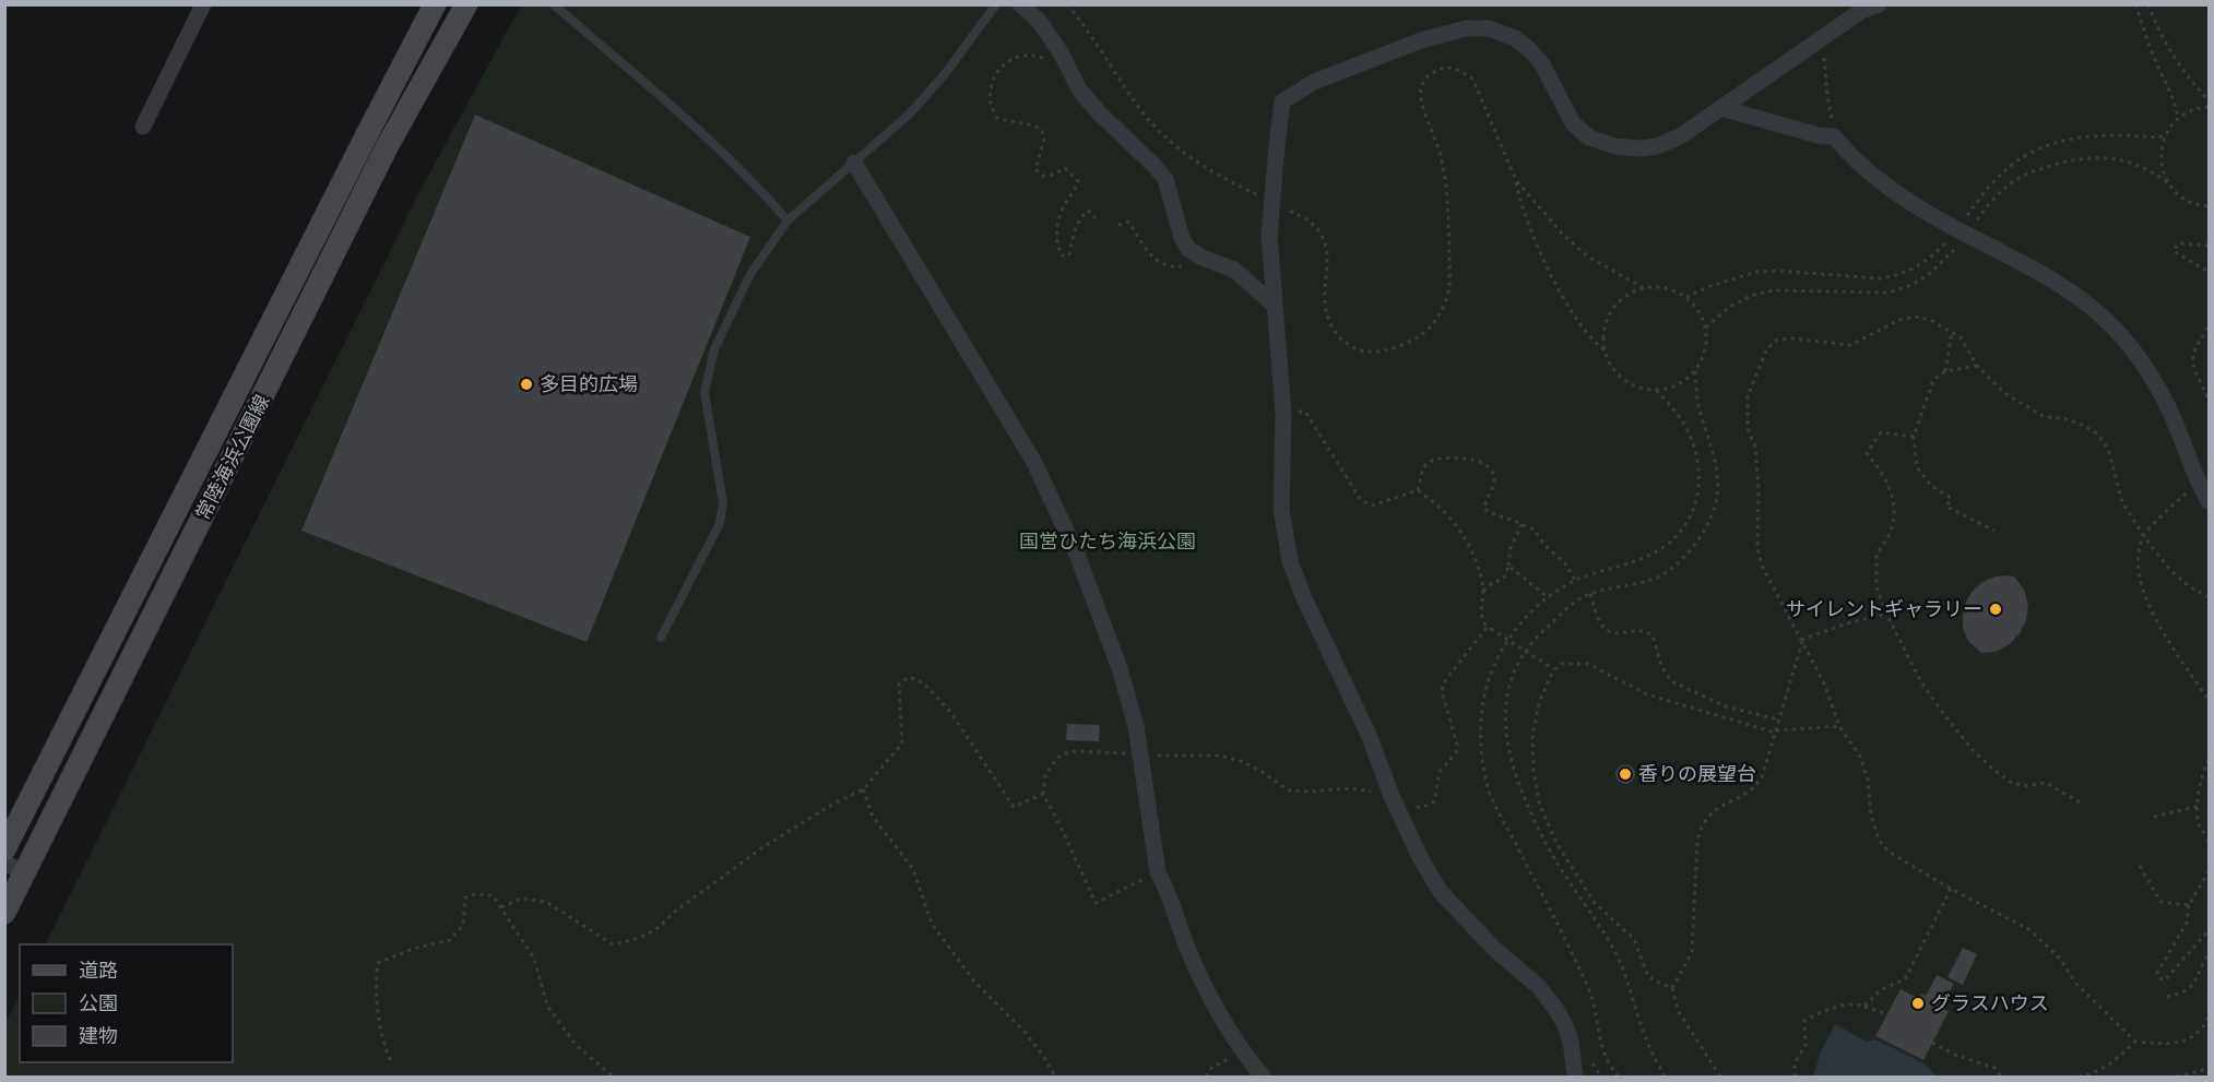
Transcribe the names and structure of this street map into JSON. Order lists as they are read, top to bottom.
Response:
{
  "streets": {
    "main road": ["常陸海浜公園線"]
  },
  "parks": ["国営ひたち海浜公園"],
  "places": [
    "多目的広場",
    "サイレントギャラリー",
    "香りの展望台",
    "グラスハウス"
  ],
  "legend": ["道路", "公園", "建物"]
}
